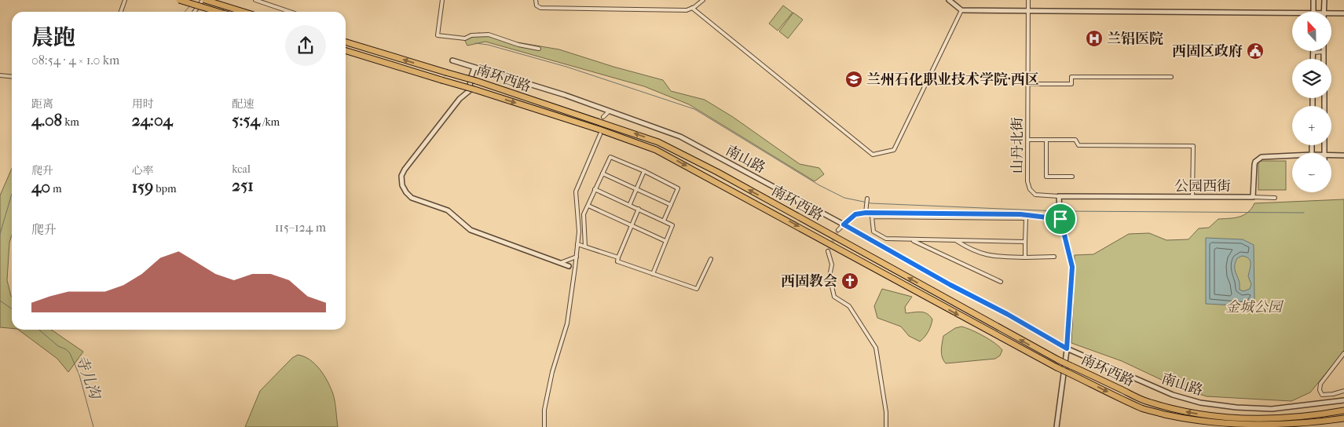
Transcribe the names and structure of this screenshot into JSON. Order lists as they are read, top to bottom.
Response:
{
  "streets": {
    "highway": ["南环西路"],
    "street": ["山丹北街", "南山路", "公园西街"]
  },
  "crossings": [
    ["山丹北街", "公园西街"]
  ],
  "water": ["寺儿沟"],
  "parks": ["金城公园"],
  "places": {
    "hospital": ["兰铝医院"],
    "public building": ["西固区政府"],
    "school or university": ["兰州石化职业技术学院·西区"],
    "church": ["西固教会"]
  },
  "north": "top",
  "page": {
    "map_buttons": ["+", "−"],
    "heading": ["晨跑", "08:54 · 4 × 1.0 km"],
    "stats": [
      ["距离", "4.08 km"],
      ["用时", "24:04"],
      ["配速", "5:54 /km"],
      ["爬升", "40 m"],
      ["心率", "159 bpm"],
      ["kcal", "251"]
    ],
    "chart": ["爬升", "115–124 m"]
  }
}
